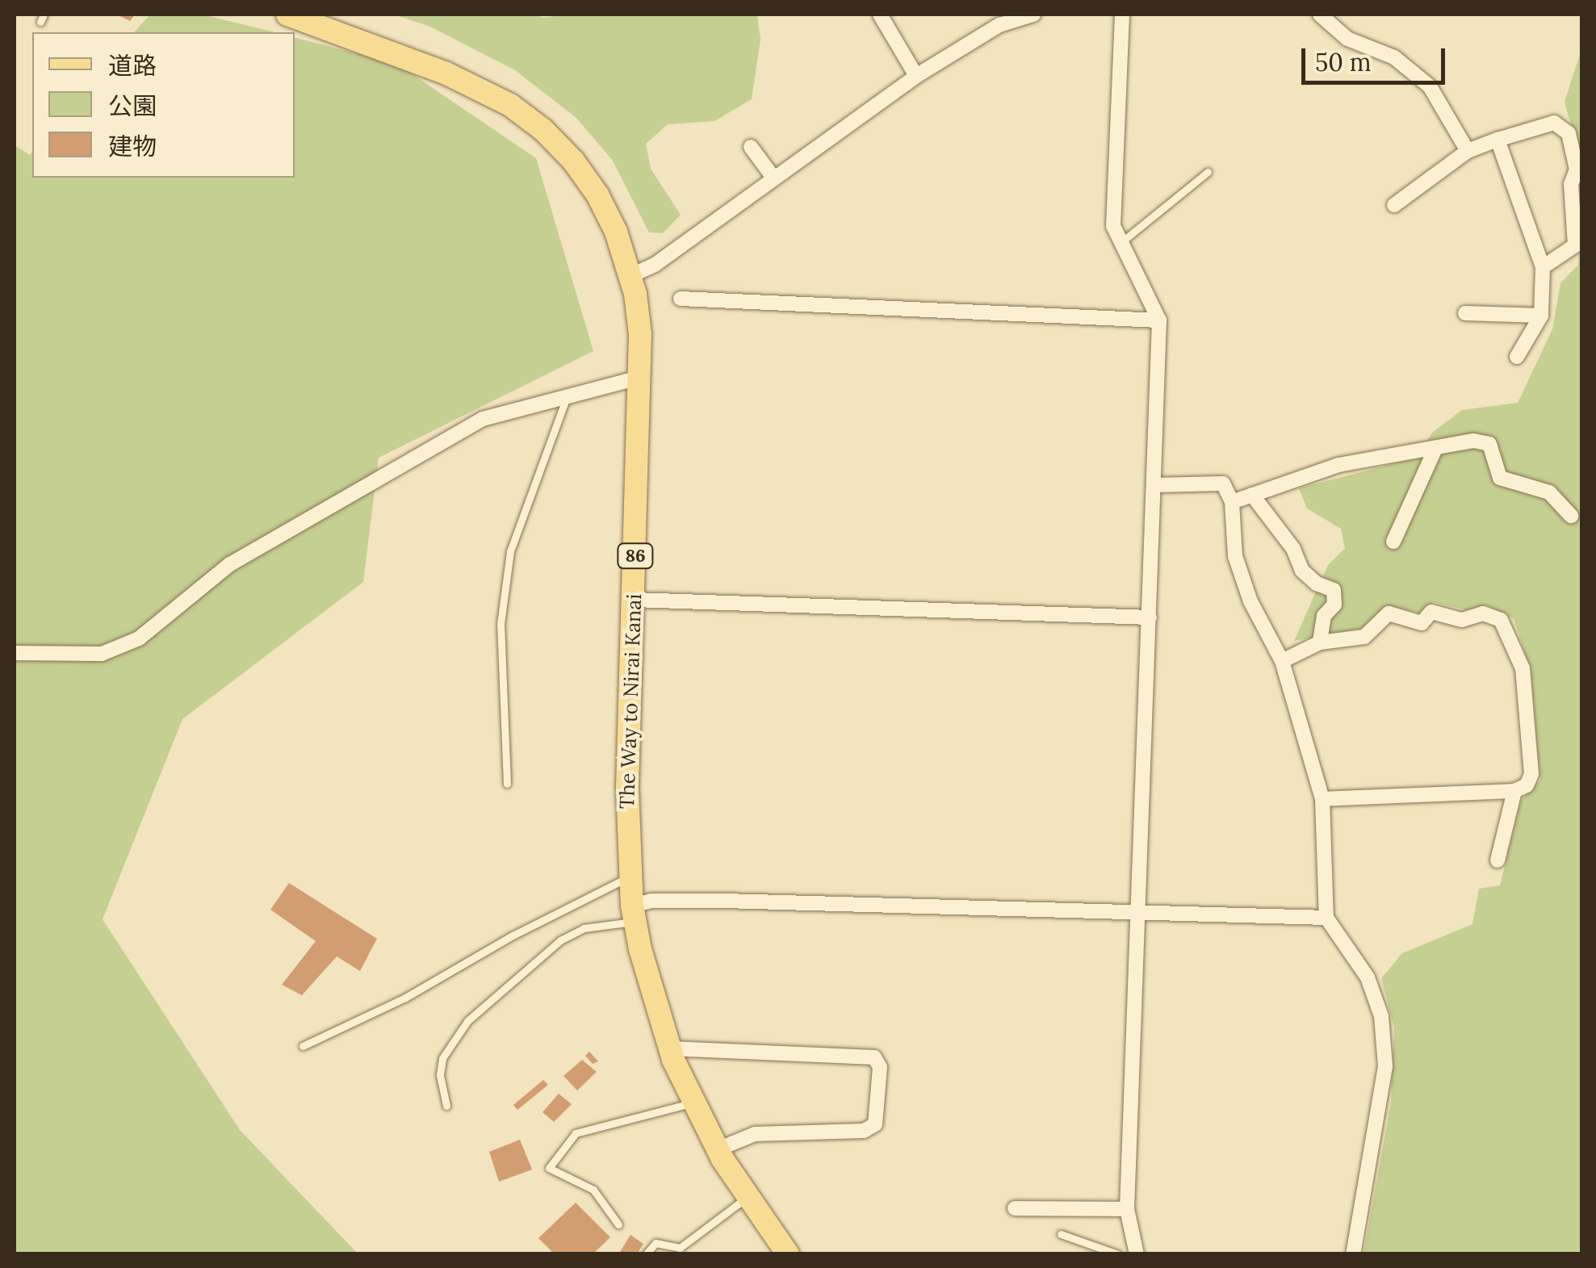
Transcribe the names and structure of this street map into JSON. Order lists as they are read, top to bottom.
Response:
{
  "streets": {
    "main road": ["86", "The Way to Nirai Kanai"]
  },
  "legend": ["道路", "公園", "建物"],
  "scale_bar": "50 m"
}
